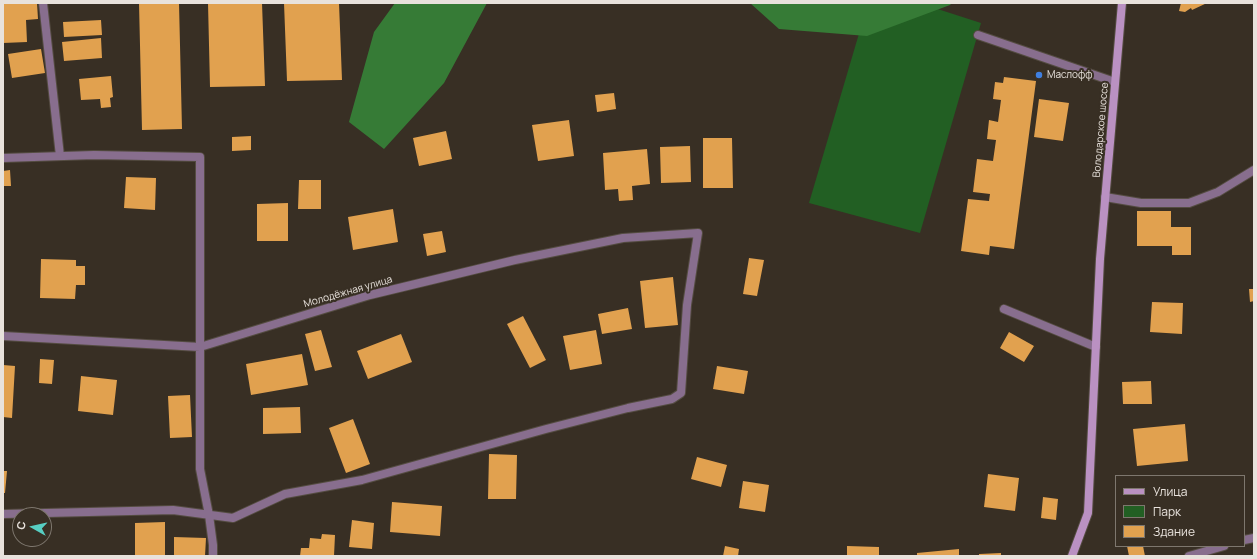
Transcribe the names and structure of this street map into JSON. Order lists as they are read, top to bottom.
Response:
{
  "streets": {
    "main road": ["Володарское шоссе"],
    "street": ["Молодёжная улица"]
  },
  "places": ["Маслофф"],
  "legend": ["Улица", "Парк", "Здание"],
  "north": "left"
}
